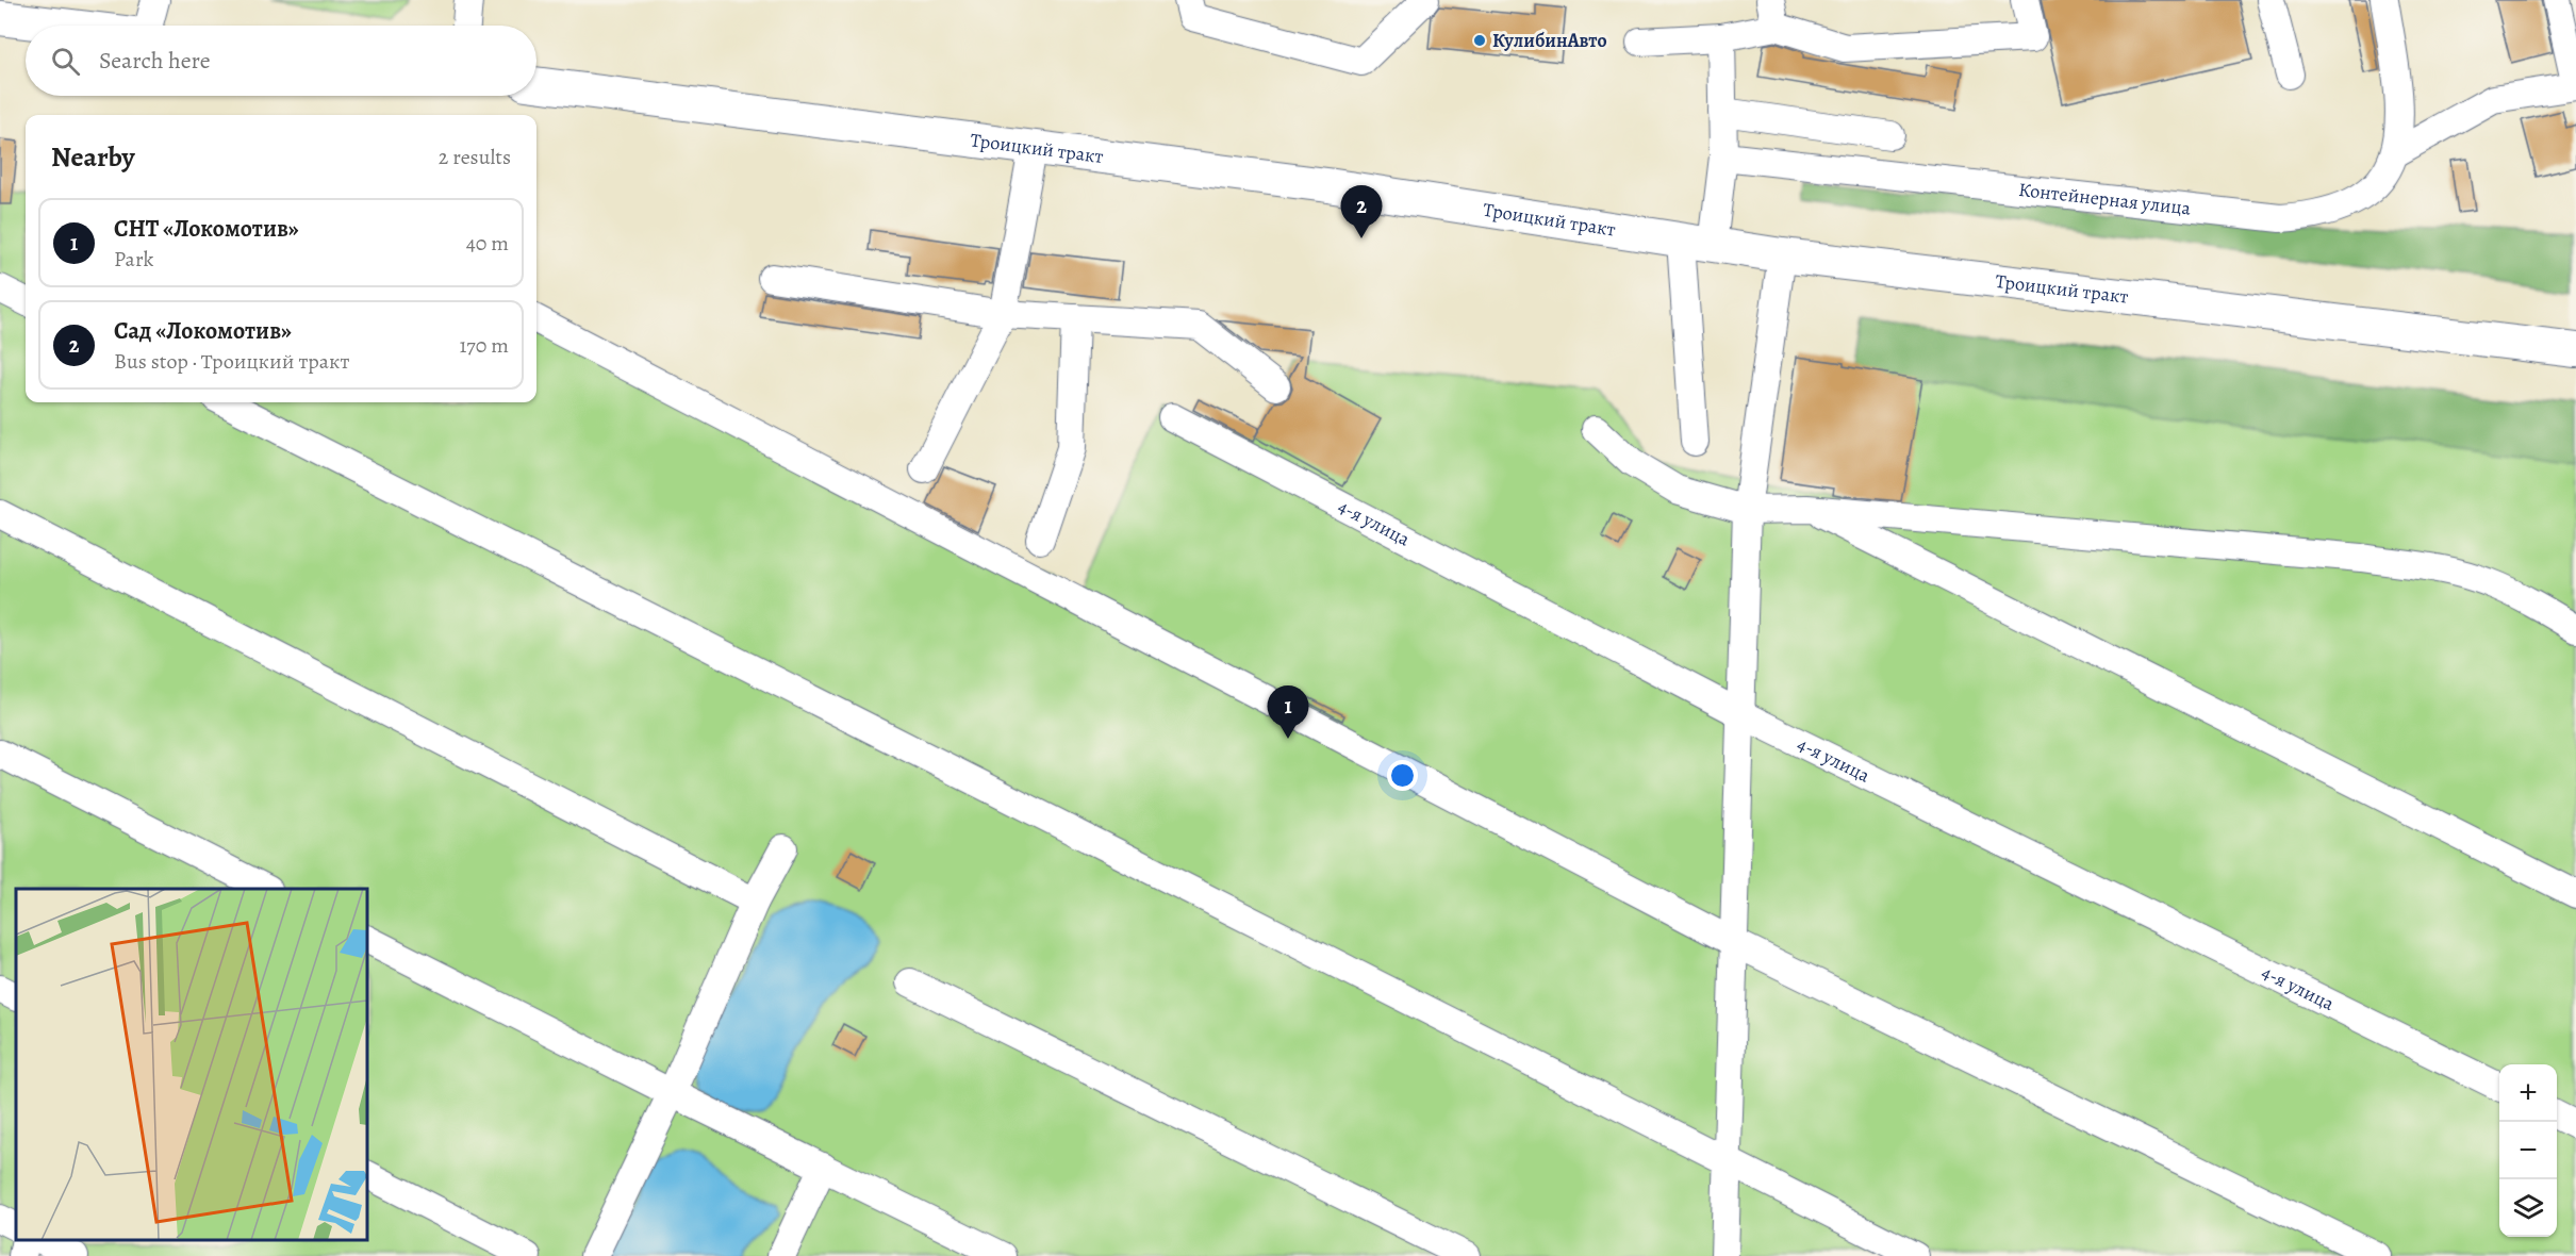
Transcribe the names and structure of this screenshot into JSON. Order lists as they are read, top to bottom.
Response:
{
  "streets": {
    "main road": ["Троицкий тракт"],
    "street": ["Контейнерная улица", "4-я улица"]
  },
  "places": ["КулибинАвто"],
  "page": {
    "search": "Search here",
    "heading": ["Nearby", "2 results"],
    "pins": ["2", "1"],
    "list": [
      {
        "mark": "1",
        "name": "СНТ «Локомотив»",
        "note": "Park",
        "value": "40 m"
      },
      {
        "mark": "2",
        "name": "Сад «Локомотив»",
        "note": "Bus stop · Троицкий тракт",
        "value": "170 m"
      }
    ],
    "map_buttons": ["+", "−"]
  }
}
